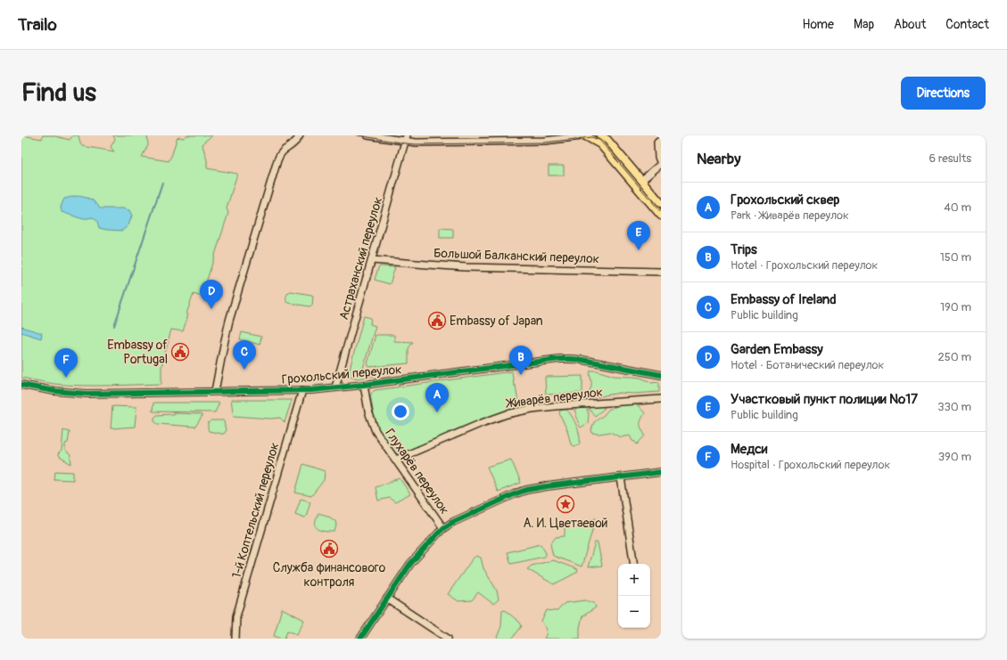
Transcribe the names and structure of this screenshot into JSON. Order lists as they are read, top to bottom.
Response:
{
  "streets": {
    "street": [
      "Большой Балканский переулок",
      "Астраханский переулок",
      "Грохольский переулок",
      "Живарёв переулок",
      "Глухарёв переулок",
      "1-й Коптельский переулок"
    ]
  },
  "crossings": [
    ["Большой Балканский переулок", "Астраханский переулок"],
    ["Астраханский переулок", "Грохольский переулок"],
    ["Грохольский переулок", "Глухарёв переулок"],
    ["Грохольский переулок", "1-й Коптельский переулок"],
    ["Живарёв переулок", "Глухарёв переулок"]
  ],
  "places": {
    "public building": ["Embassy of Japan", "Embassy of Portugal", "Служба финансового контроля"],
    "place": ["А. И. Цветаевой"]
  },
  "page": {
    "header": "Trailo",
    "nav": [
      "Home",
      "Map",
      "About",
      "Contact"
    ],
    "buttons": "Directions",
    "title": "Find us",
    "heading": ["Nearby", "6 results"],
    "list": [
      {
        "mark": "A",
        "name": "Грохольский сквер",
        "note": "Park · Живарёв переулок",
        "value": "40 m"
      },
      {
        "mark": "B",
        "name": "Trips",
        "note": "Hotel · Грохольский переулок",
        "value": "150 m"
      },
      {
        "mark": "C",
        "name": "Embassy of Ireland",
        "note": "Public building",
        "value": "190 m"
      },
      {
        "mark": "D",
        "name": "Garden Embassy",
        "note": "Hotel · Ботанический переулок",
        "value": "250 m"
      },
      {
        "mark": "E",
        "name": "Участковый пункт полиции №17",
        "note": "Public building",
        "value": "330 m"
      },
      {
        "mark": "F",
        "name": "Медси",
        "note": "Hospital · Грохольский переулок",
        "value": "390 m"
      }
    ],
    "pins": [
      "E",
      "D",
      "C",
      "B",
      "F",
      "A"
    ],
    "map_buttons": ["+", "−"]
  }
}
